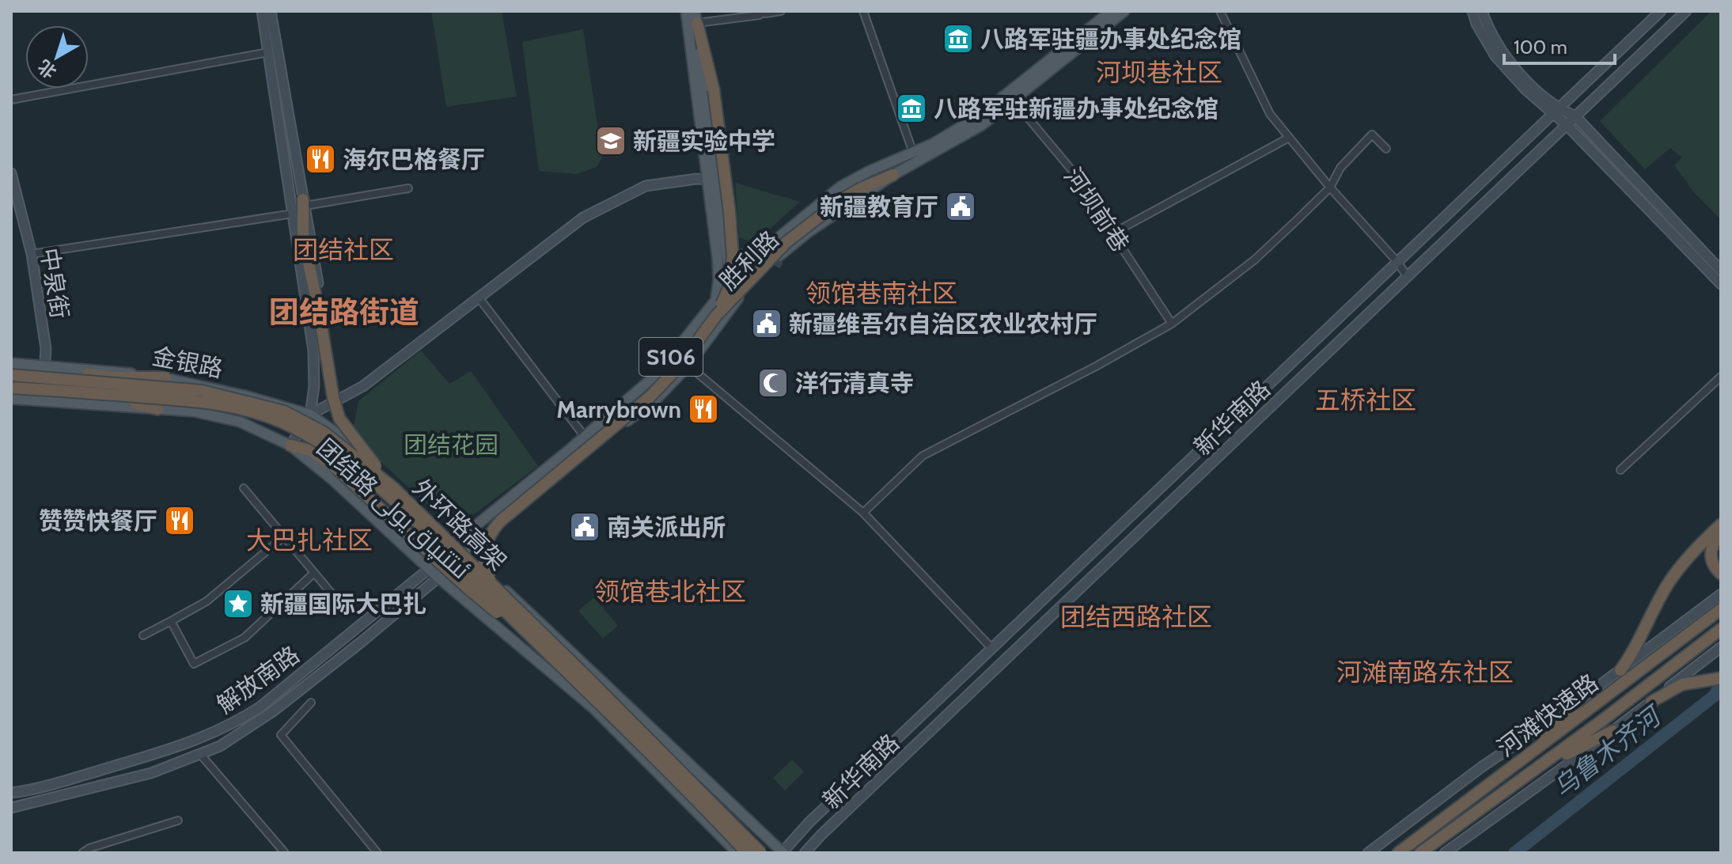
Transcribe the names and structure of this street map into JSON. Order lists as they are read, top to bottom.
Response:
{
  "streets": {
    "highway": ["外环路高架", "河滩快速路"],
    "main road": [
      "胜利路",
      "中泉街",
      "S106",
      "金银路",
      "新华南路",
      "团结路 ئىتتىپاق يولى",
      "解放南路"
    ],
    "street": ["河坝前巷"]
  },
  "crossings": [
    ["河坝前巷", "胜利路"],
    ["胜利路", "团结路 ئىتتىپاق يولى"],
    ["中泉街", "金银路"],
    ["S106", "团结路 ئىتتىپاق يولى"],
    ["S106", "解放南路"],
    ["金银路", "团结路 ئىتتىپاق يولى"],
    ["新华南路", "团结路 ئىتتىپاق يولى"],
    ["团结路 ئىتتىپاق يولى", "解放南路"]
  ],
  "districts": [
    "河坝巷社区",
    "团结社区",
    "领馆巷南社区",
    "团结路街道",
    "五桥社区",
    "大巴扎社区",
    "领馆巷北社区",
    "团结西路社区",
    "河滩南路东社区"
  ],
  "water": ["乌鲁木齐河"],
  "parks": ["团结花园"],
  "places": {
    "museum": ["八路军驻疆办事处纪念馆", "八路军驻新疆办事处纪念馆"],
    "school or university": ["新疆实验中学"],
    "restaurant": ["海尔巴格餐厅", "Marrybrown", "赞赞快餐厅"],
    "public building": ["新疆教育厅", "新疆维吾尔自治区农业农村厅", "南关派出所"],
    "mosque": ["洋行清真寺"],
    "place": ["新疆国际大巴扎"]
  },
  "scale_bar": "100 m",
  "north": "bottom left"
}
